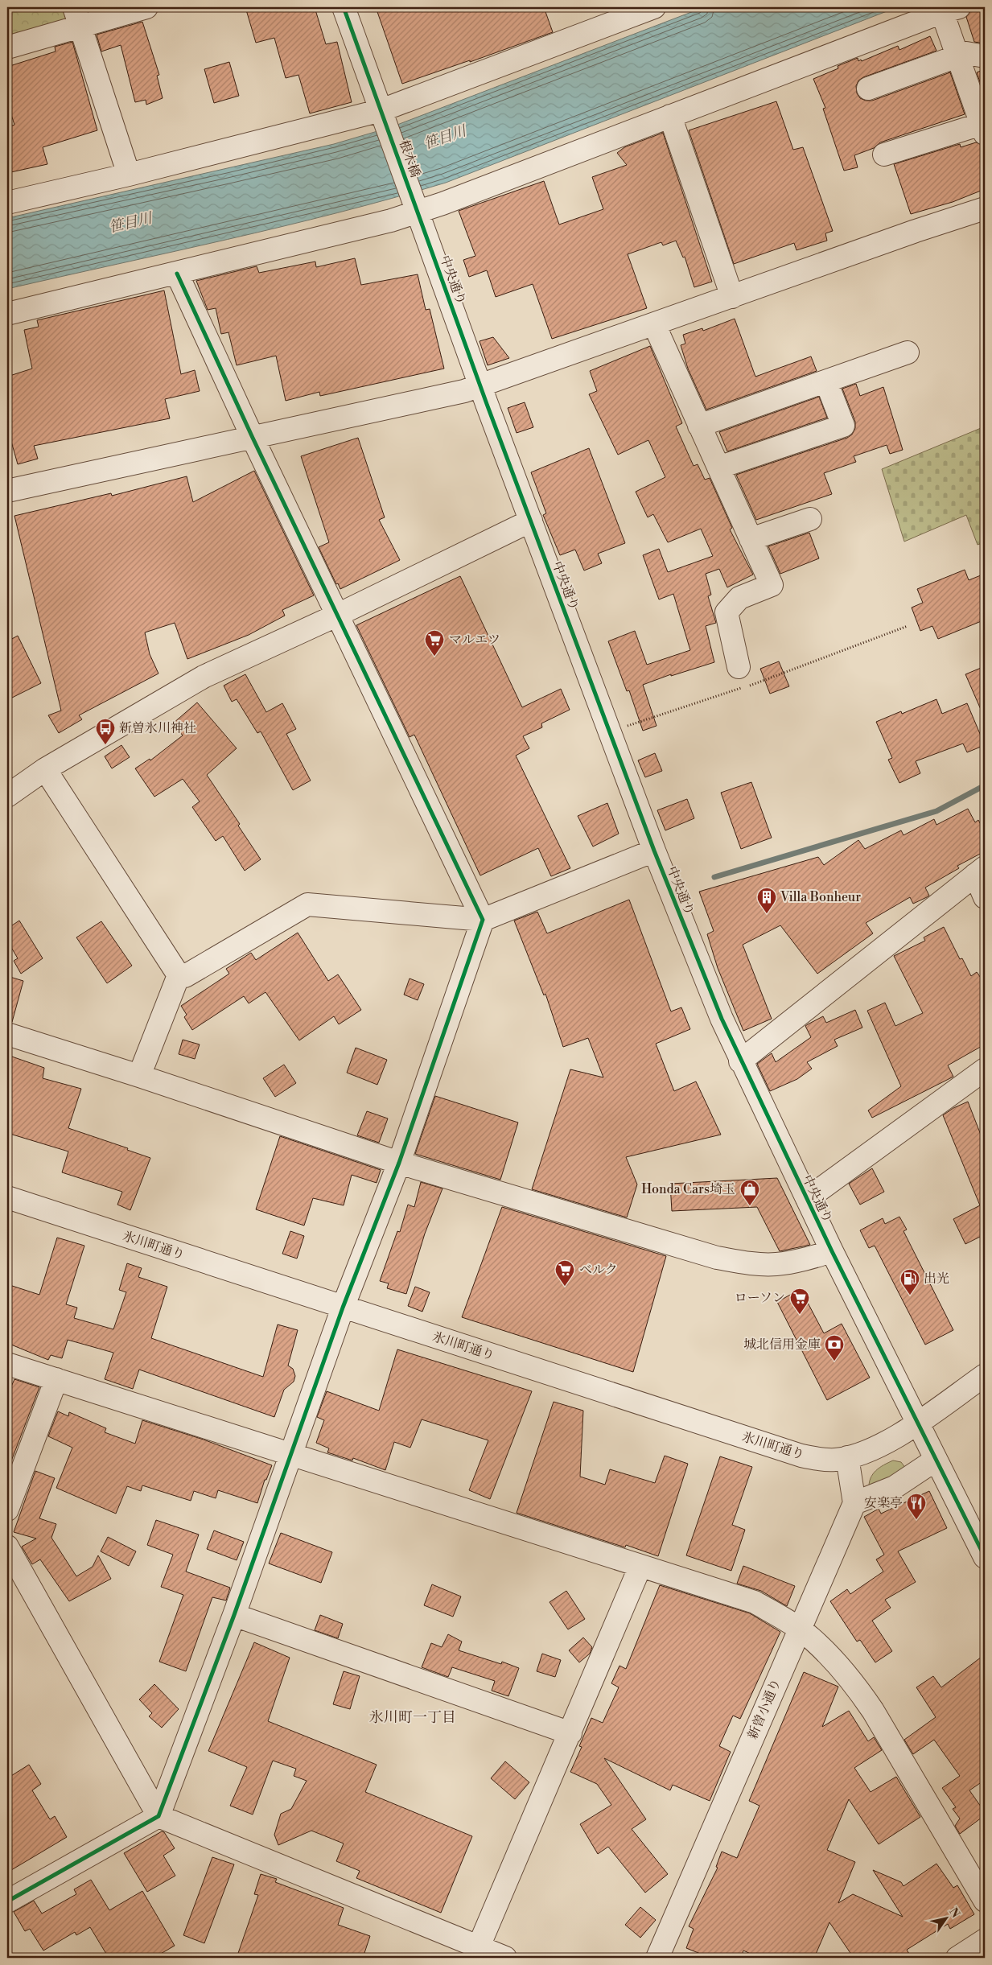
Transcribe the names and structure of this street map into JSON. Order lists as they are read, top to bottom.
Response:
{
  "streets": {
    "street": [
      "根木橋",
      "中央通り",
      "氷川町通り",
      "新曽小通り"
    ]
  },
  "crossings": [
    ["根木橋", "中央通り"],
    ["中央通り", "氷川町通り"]
  ],
  "districts": ["氷川町一丁目"],
  "water": ["笹目川"],
  "places": {
    "supermarket": ["マルエツ", "ベルク", "ローソン"],
    "bus stop": ["新曽氷川神社"],
    "building": ["Villa Bonheur"],
    "shop": ["Honda Cars埼玉"],
    "fuel station": ["出光"],
    "bank": ["城北信用金庫"],
    "restaurant": ["安楽亭"]
  },
  "north": "top right"
}
